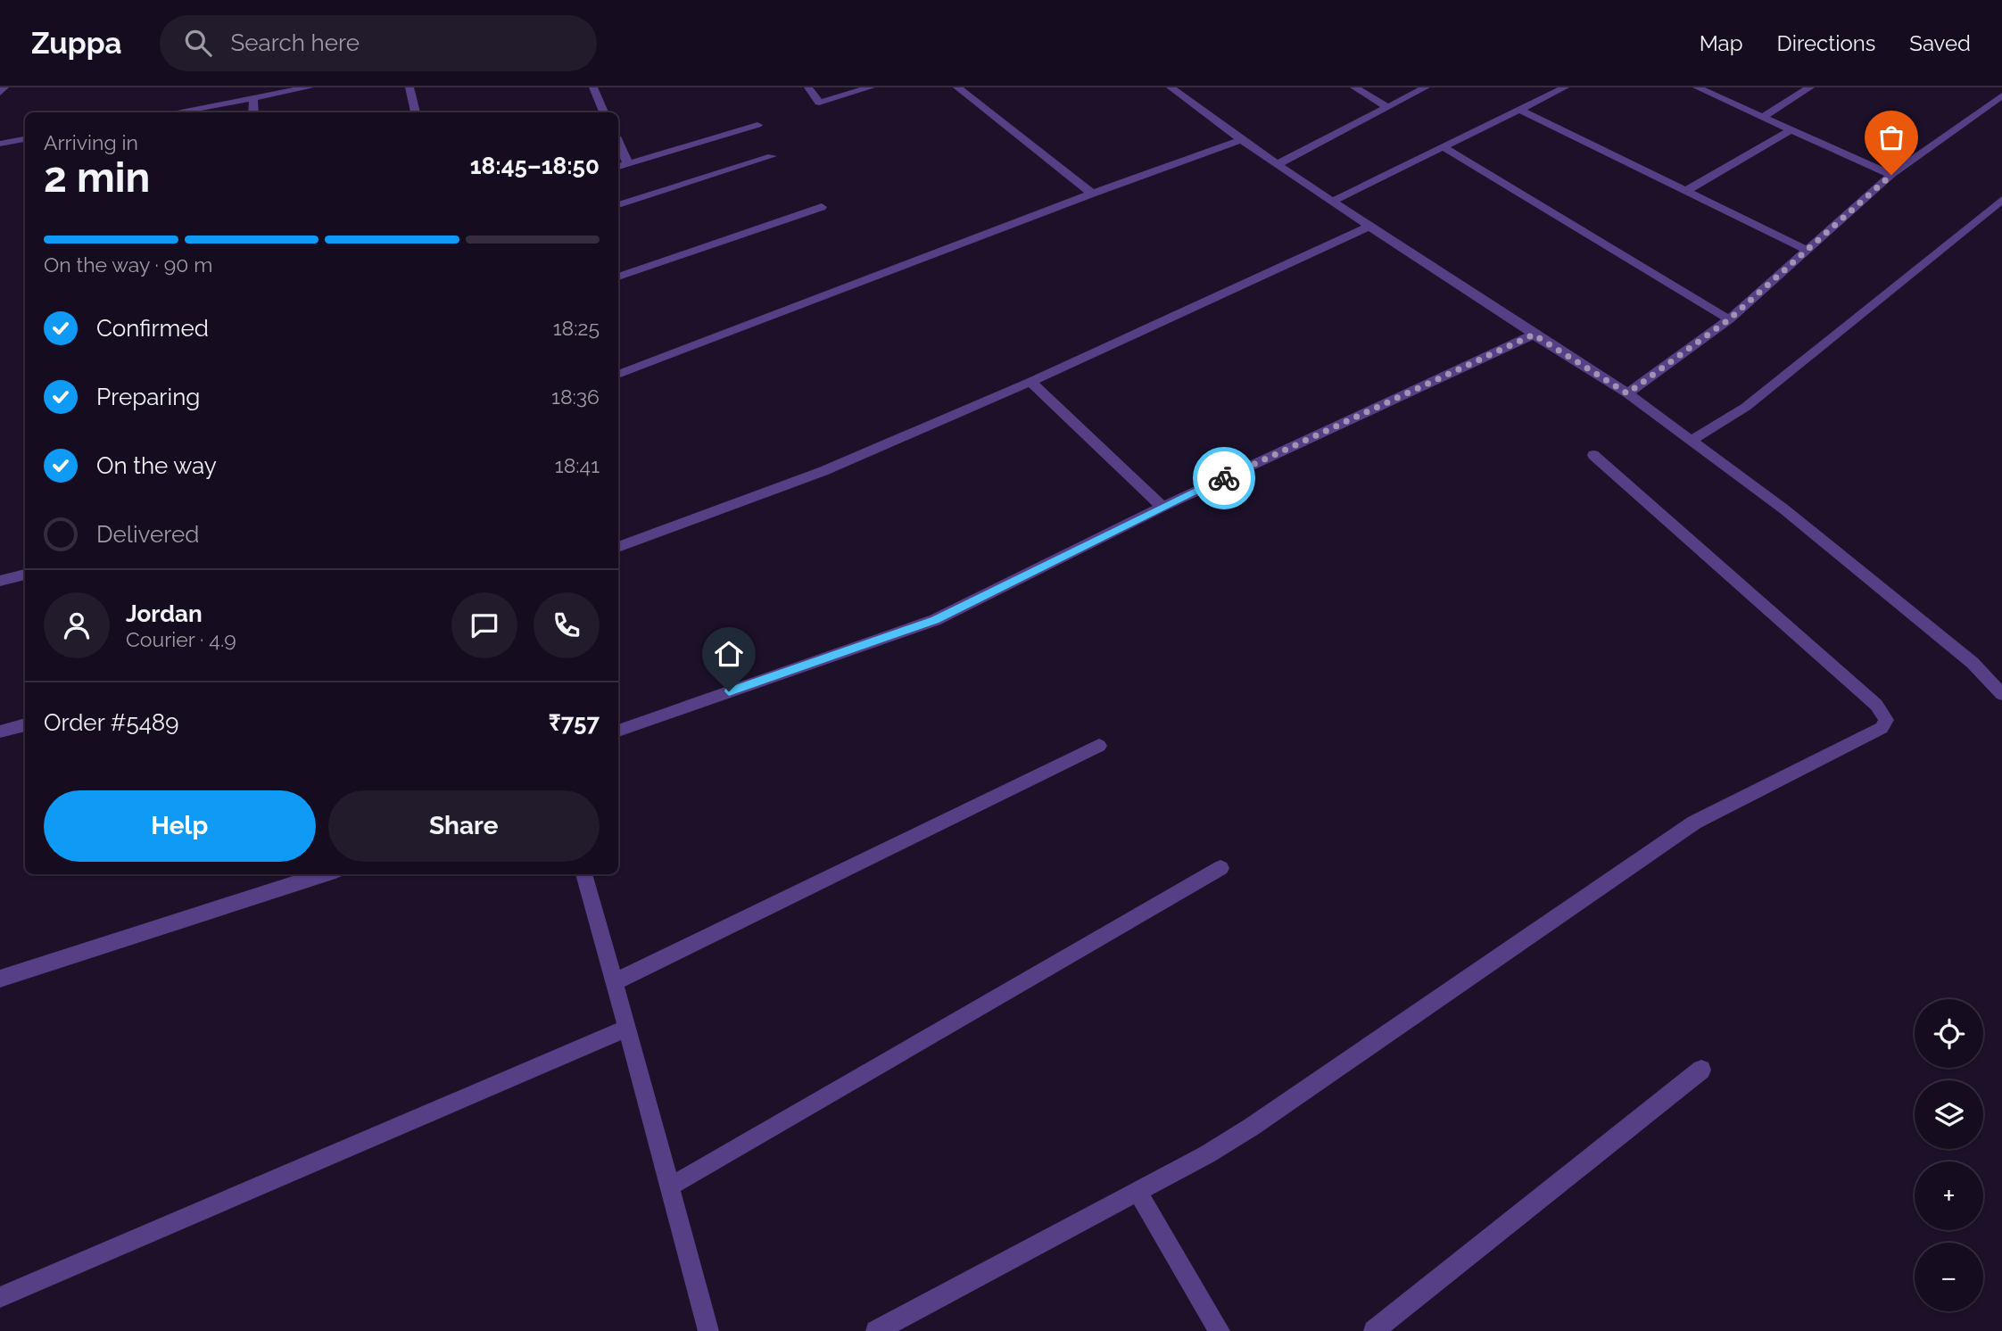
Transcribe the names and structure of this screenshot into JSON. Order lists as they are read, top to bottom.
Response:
{
  "page": {
    "header": "Zuppa",
    "search": "Search here",
    "nav": ["Map", "Directions", "Saved"],
    "heading": ["2 min", "Arriving in", "18:45–18:50"],
    "panel": [
      "Jordan",
      "Courier · 4.9",
      "Order #5489",
      "₹757"
    ],
    "bar": "On the way · 90 m",
    "list": [
      ["Confirmed", "18:25"],
      ["Preparing", "18:36"],
      ["On the way", "18:41"],
      "Delivered"
    ],
    "buttons": ["Help", "Share"],
    "map_buttons": ["+", "−"]
  }
}
